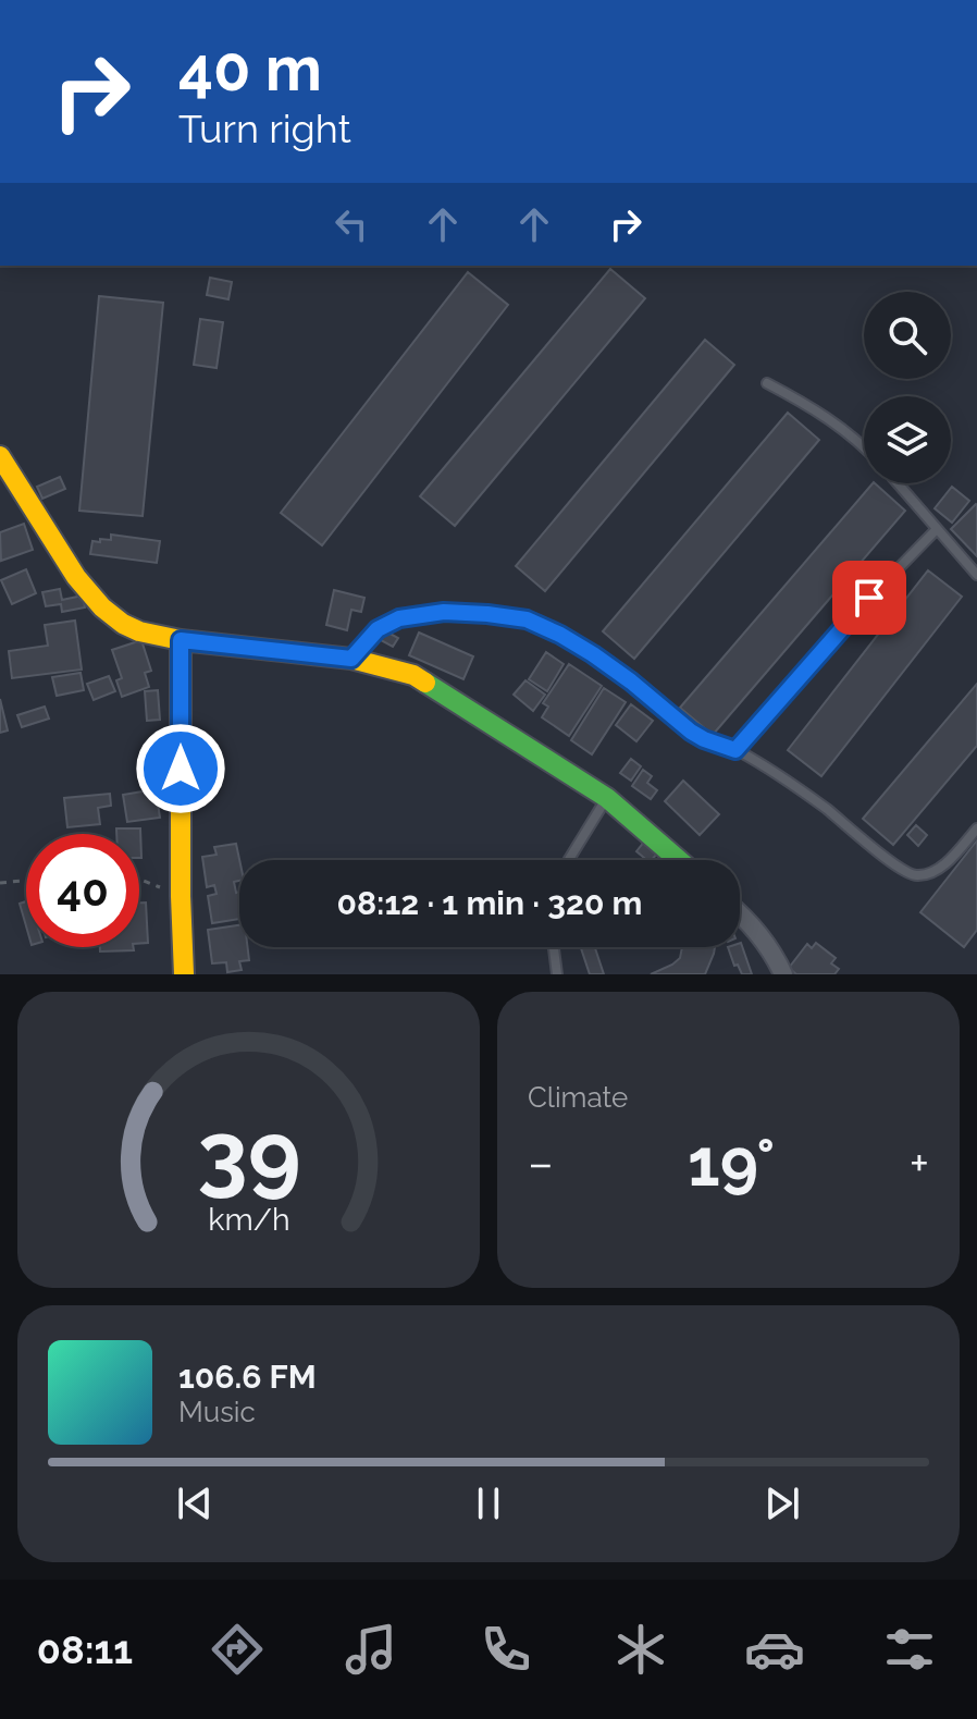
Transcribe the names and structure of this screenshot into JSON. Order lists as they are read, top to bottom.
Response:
{
  "page": {
    "turn": ["40 m", "Turn right"],
    "limit": "40",
    "trip": "08:12 · 1 min · 320 m",
    "tile": "Climate",
    "heat": ["−", "19°", "+"],
    "song": ["106.6 FM", "Music"],
    "tabs": "08:11",
    "gauge": ["39", "km/h"]
  }
}
